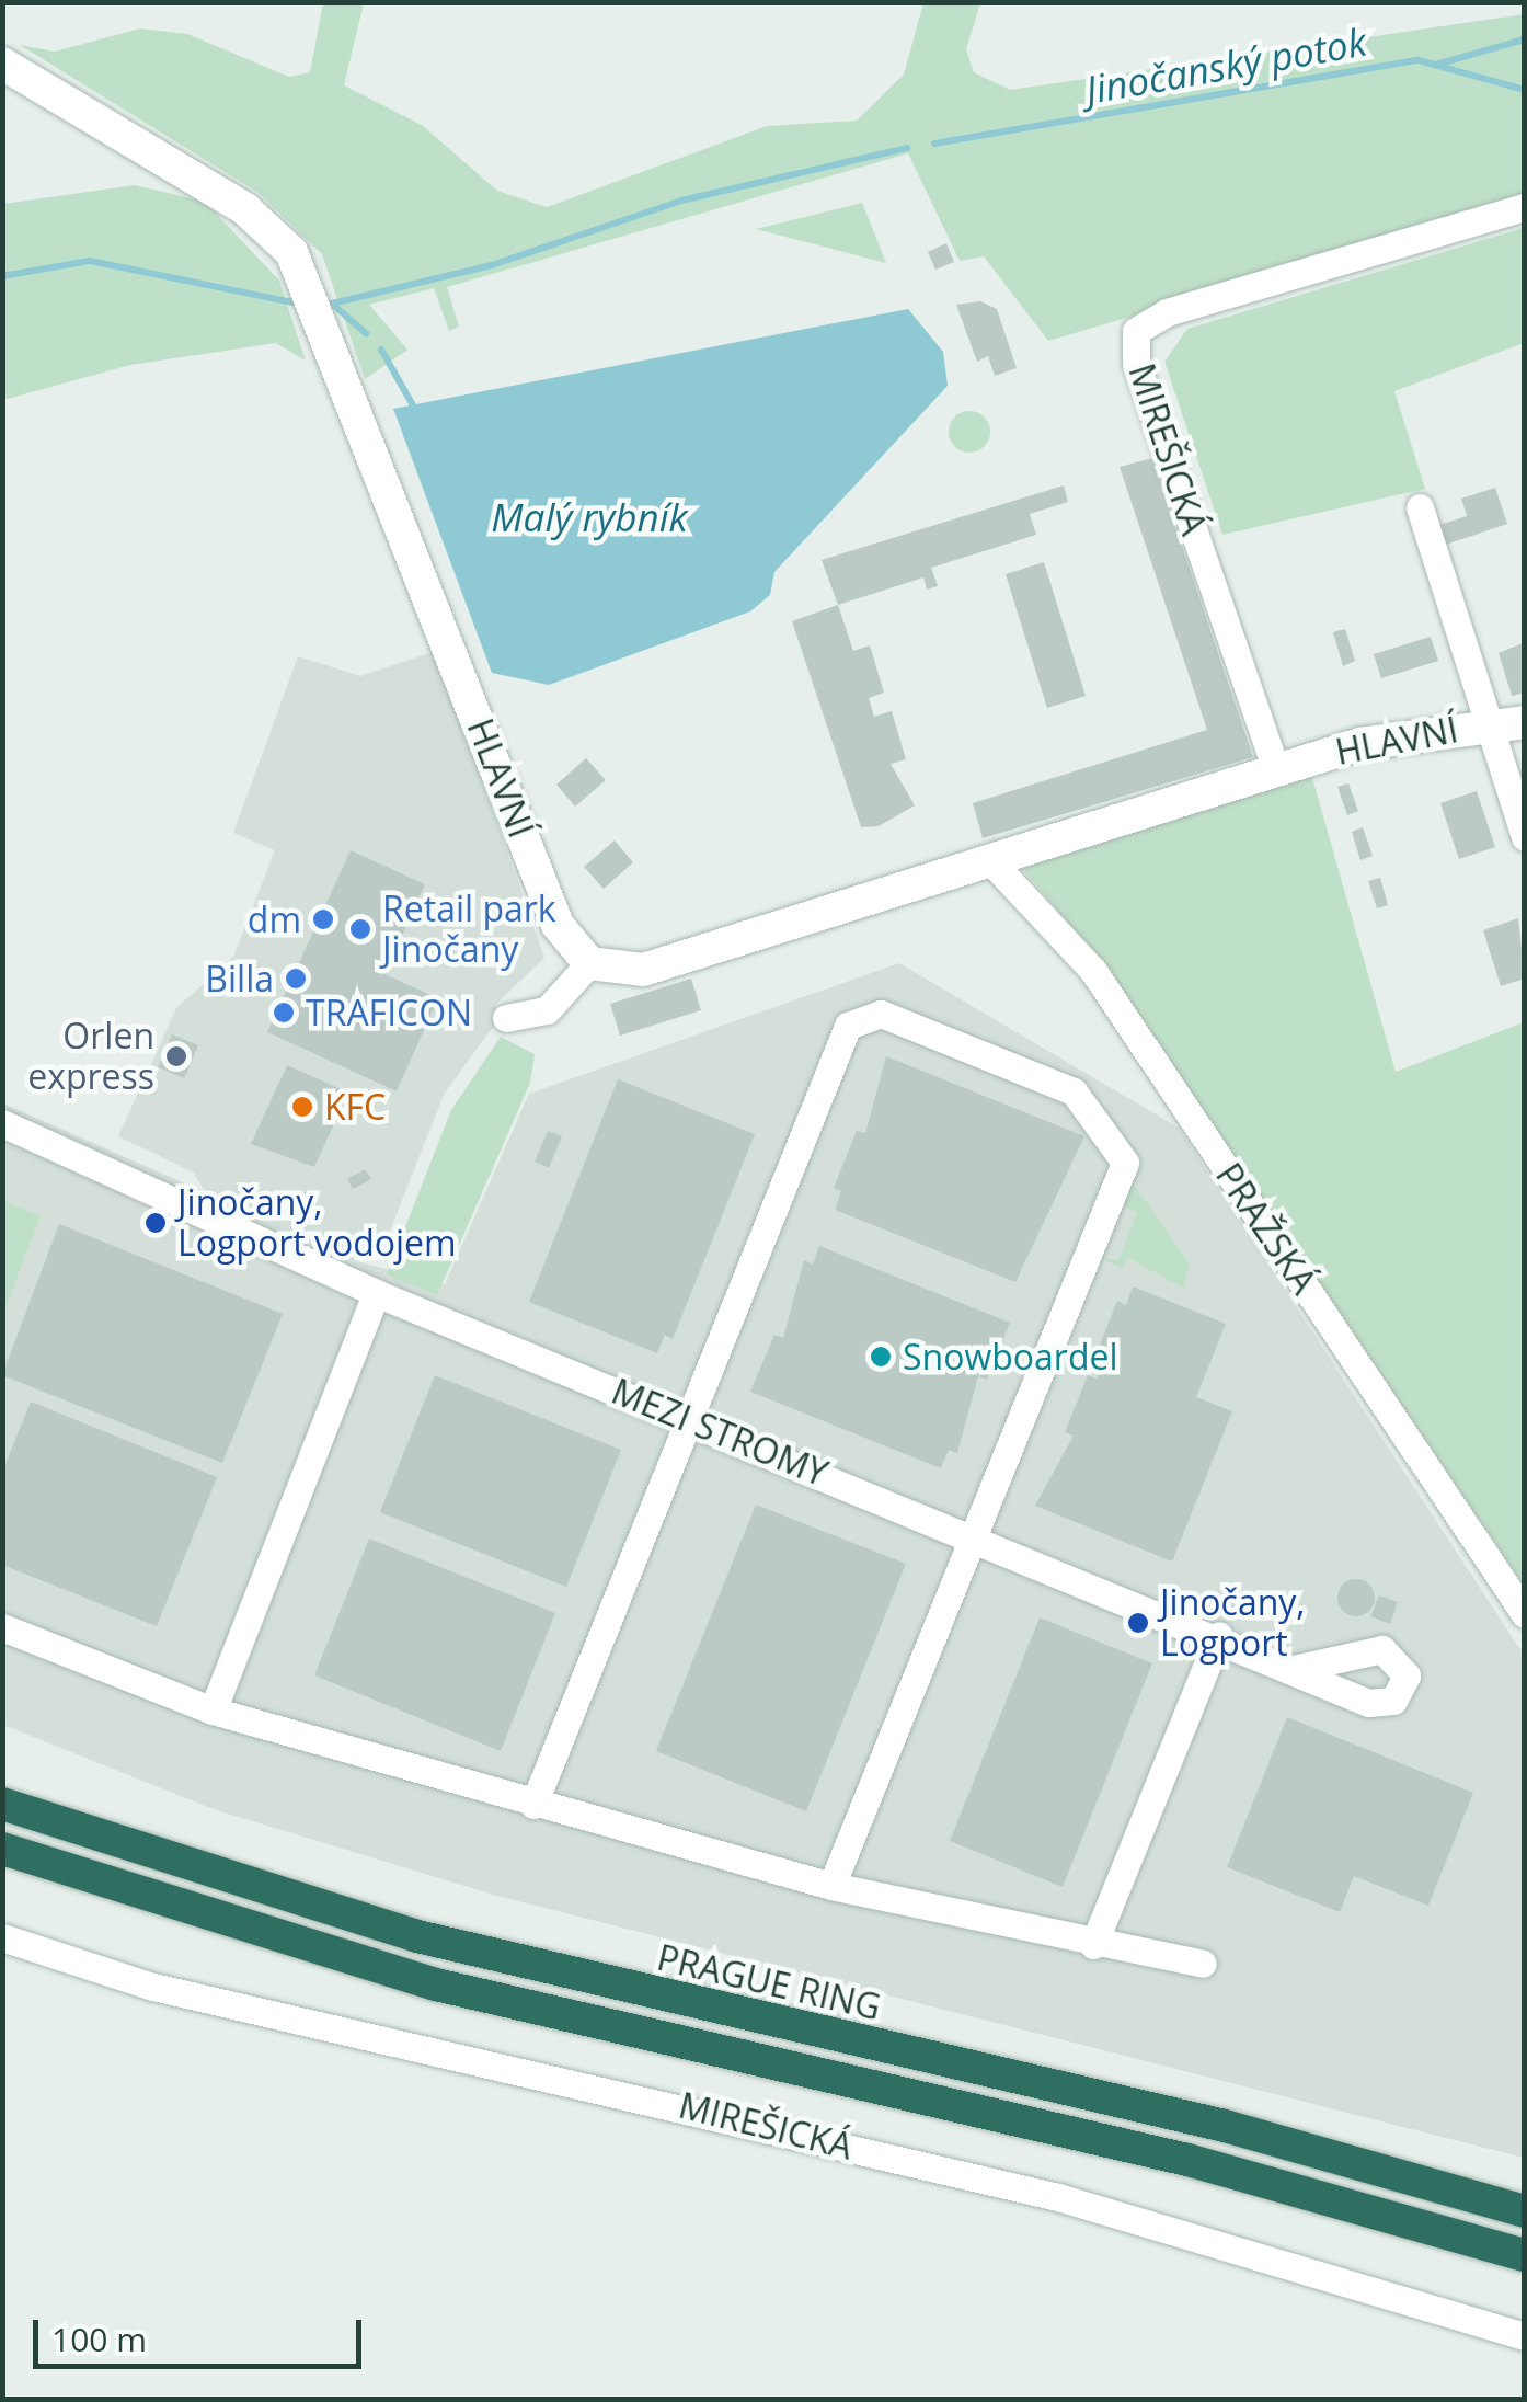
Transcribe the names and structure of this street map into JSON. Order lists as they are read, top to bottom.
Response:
{
  "streets": {
    "highway": ["PRAGUE RING"],
    "street": [
      "MIREŠICKÁ",
      "HLAVNÍ",
      "PRAŽSKÁ",
      "MEZI STROMY"
    ]
  },
  "crossings": [
    ["MIREŠICKÁ", "HLAVNÍ"],
    ["HLAVNÍ", "PRAŽSKÁ"]
  ],
  "water": ["Jinočanský potok", "Malý rybník"],
  "places": [
    "dm",
    "Retail park Jinočany",
    "Billa",
    "TRAFICON",
    "Orlen express",
    "KFC",
    "Jinočany, Logport vodojem",
    "Snowboardel",
    "Jinočany, Logport"
  ],
  "scale_bar": "100 m"
}
